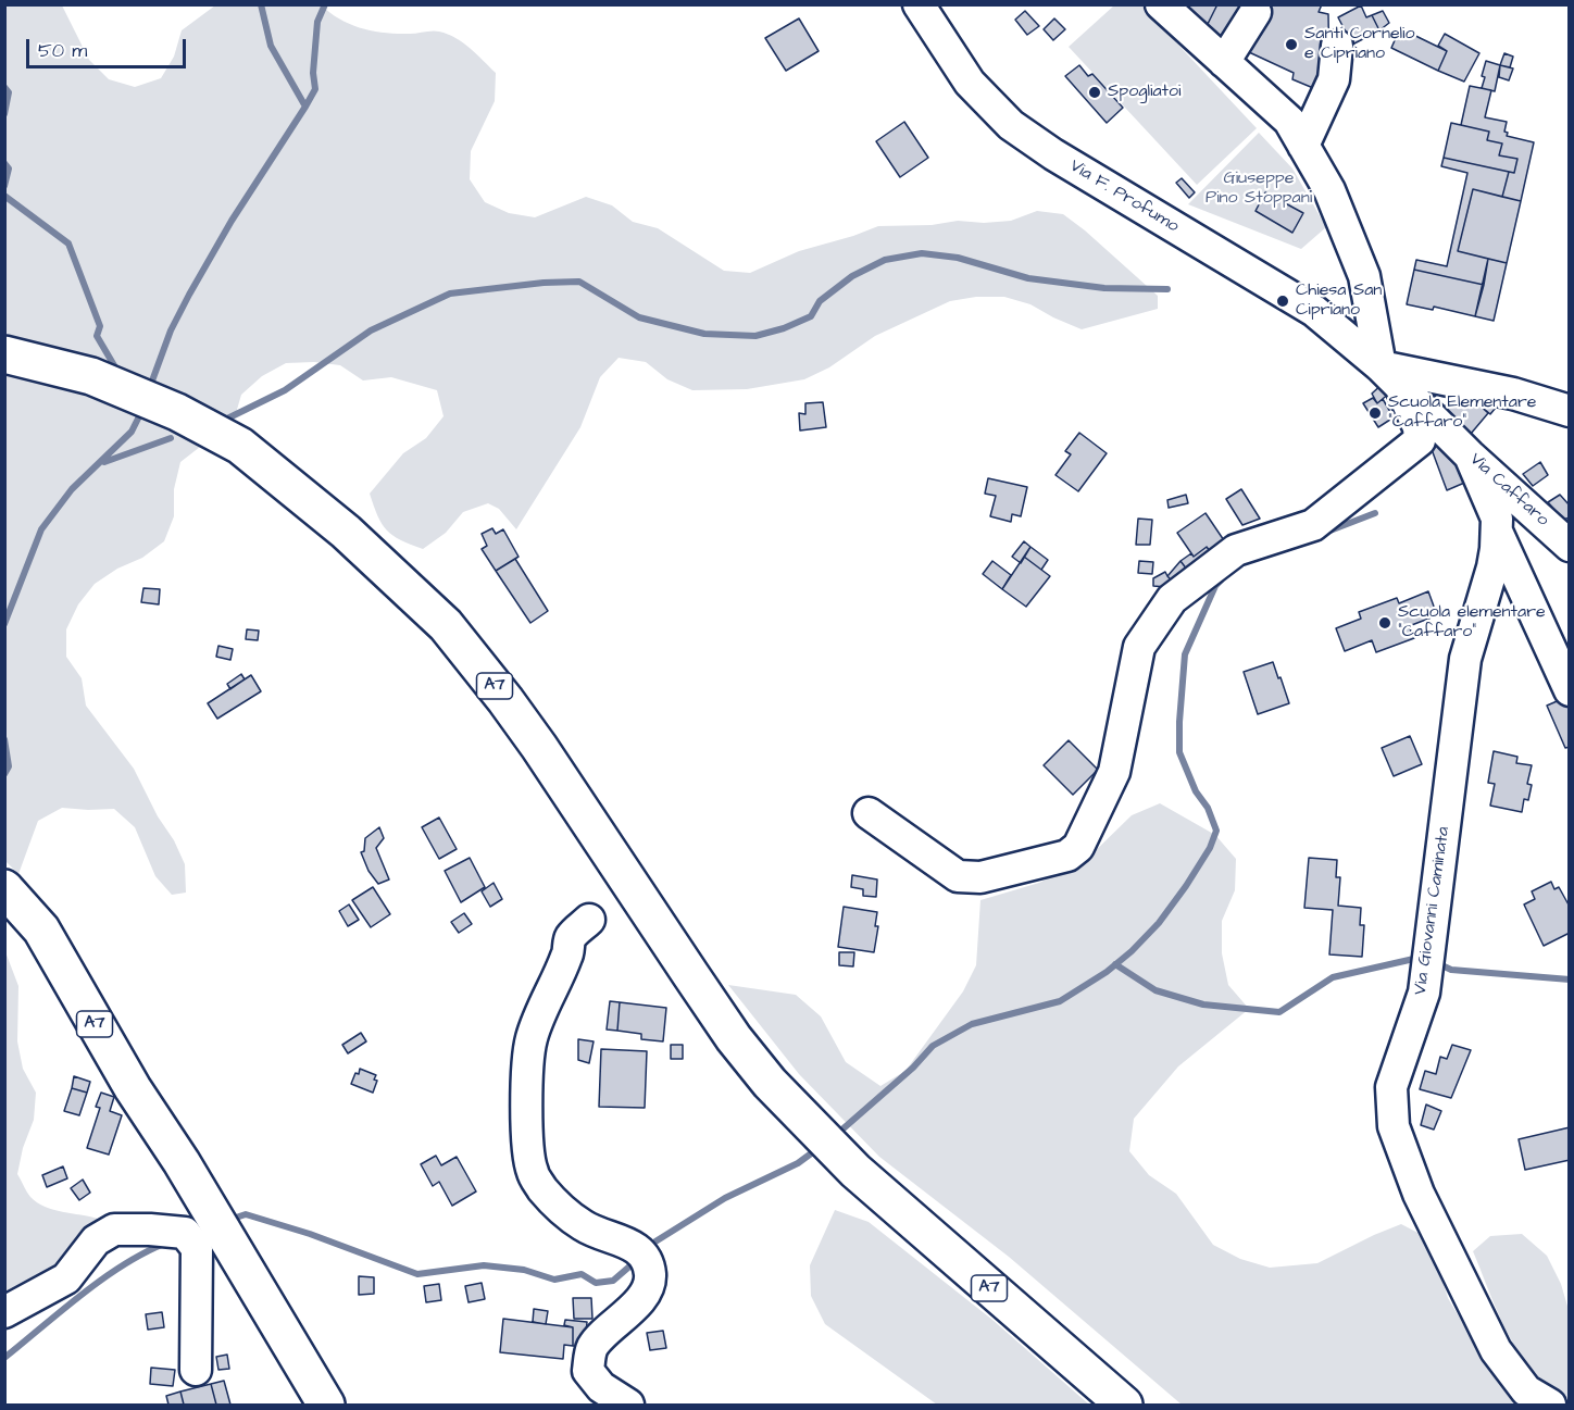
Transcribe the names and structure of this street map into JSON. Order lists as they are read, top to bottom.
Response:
{
  "streets": {
    "highway": ["A7"],
    "street": ["Via F. Profumo", "Via Caffaro", "Via Giovanni Caminata"]
  },
  "crossings": [
    ["Via F. Profumo", "Via Caffaro"],
    ["Via Caffaro", "Via Giovanni Caminata"]
  ],
  "parks": ["Giuseppe Pino Stoppani"],
  "places": [
    "Santi Cornelio e Cipriano",
    "Spogliatoi",
    "Chiesa San Cipriano",
    "Scuola Elementare \"Caffaro\"",
    "Scuola elementare \"Caffaro\""
  ],
  "scale_bar": "50 m"
}
